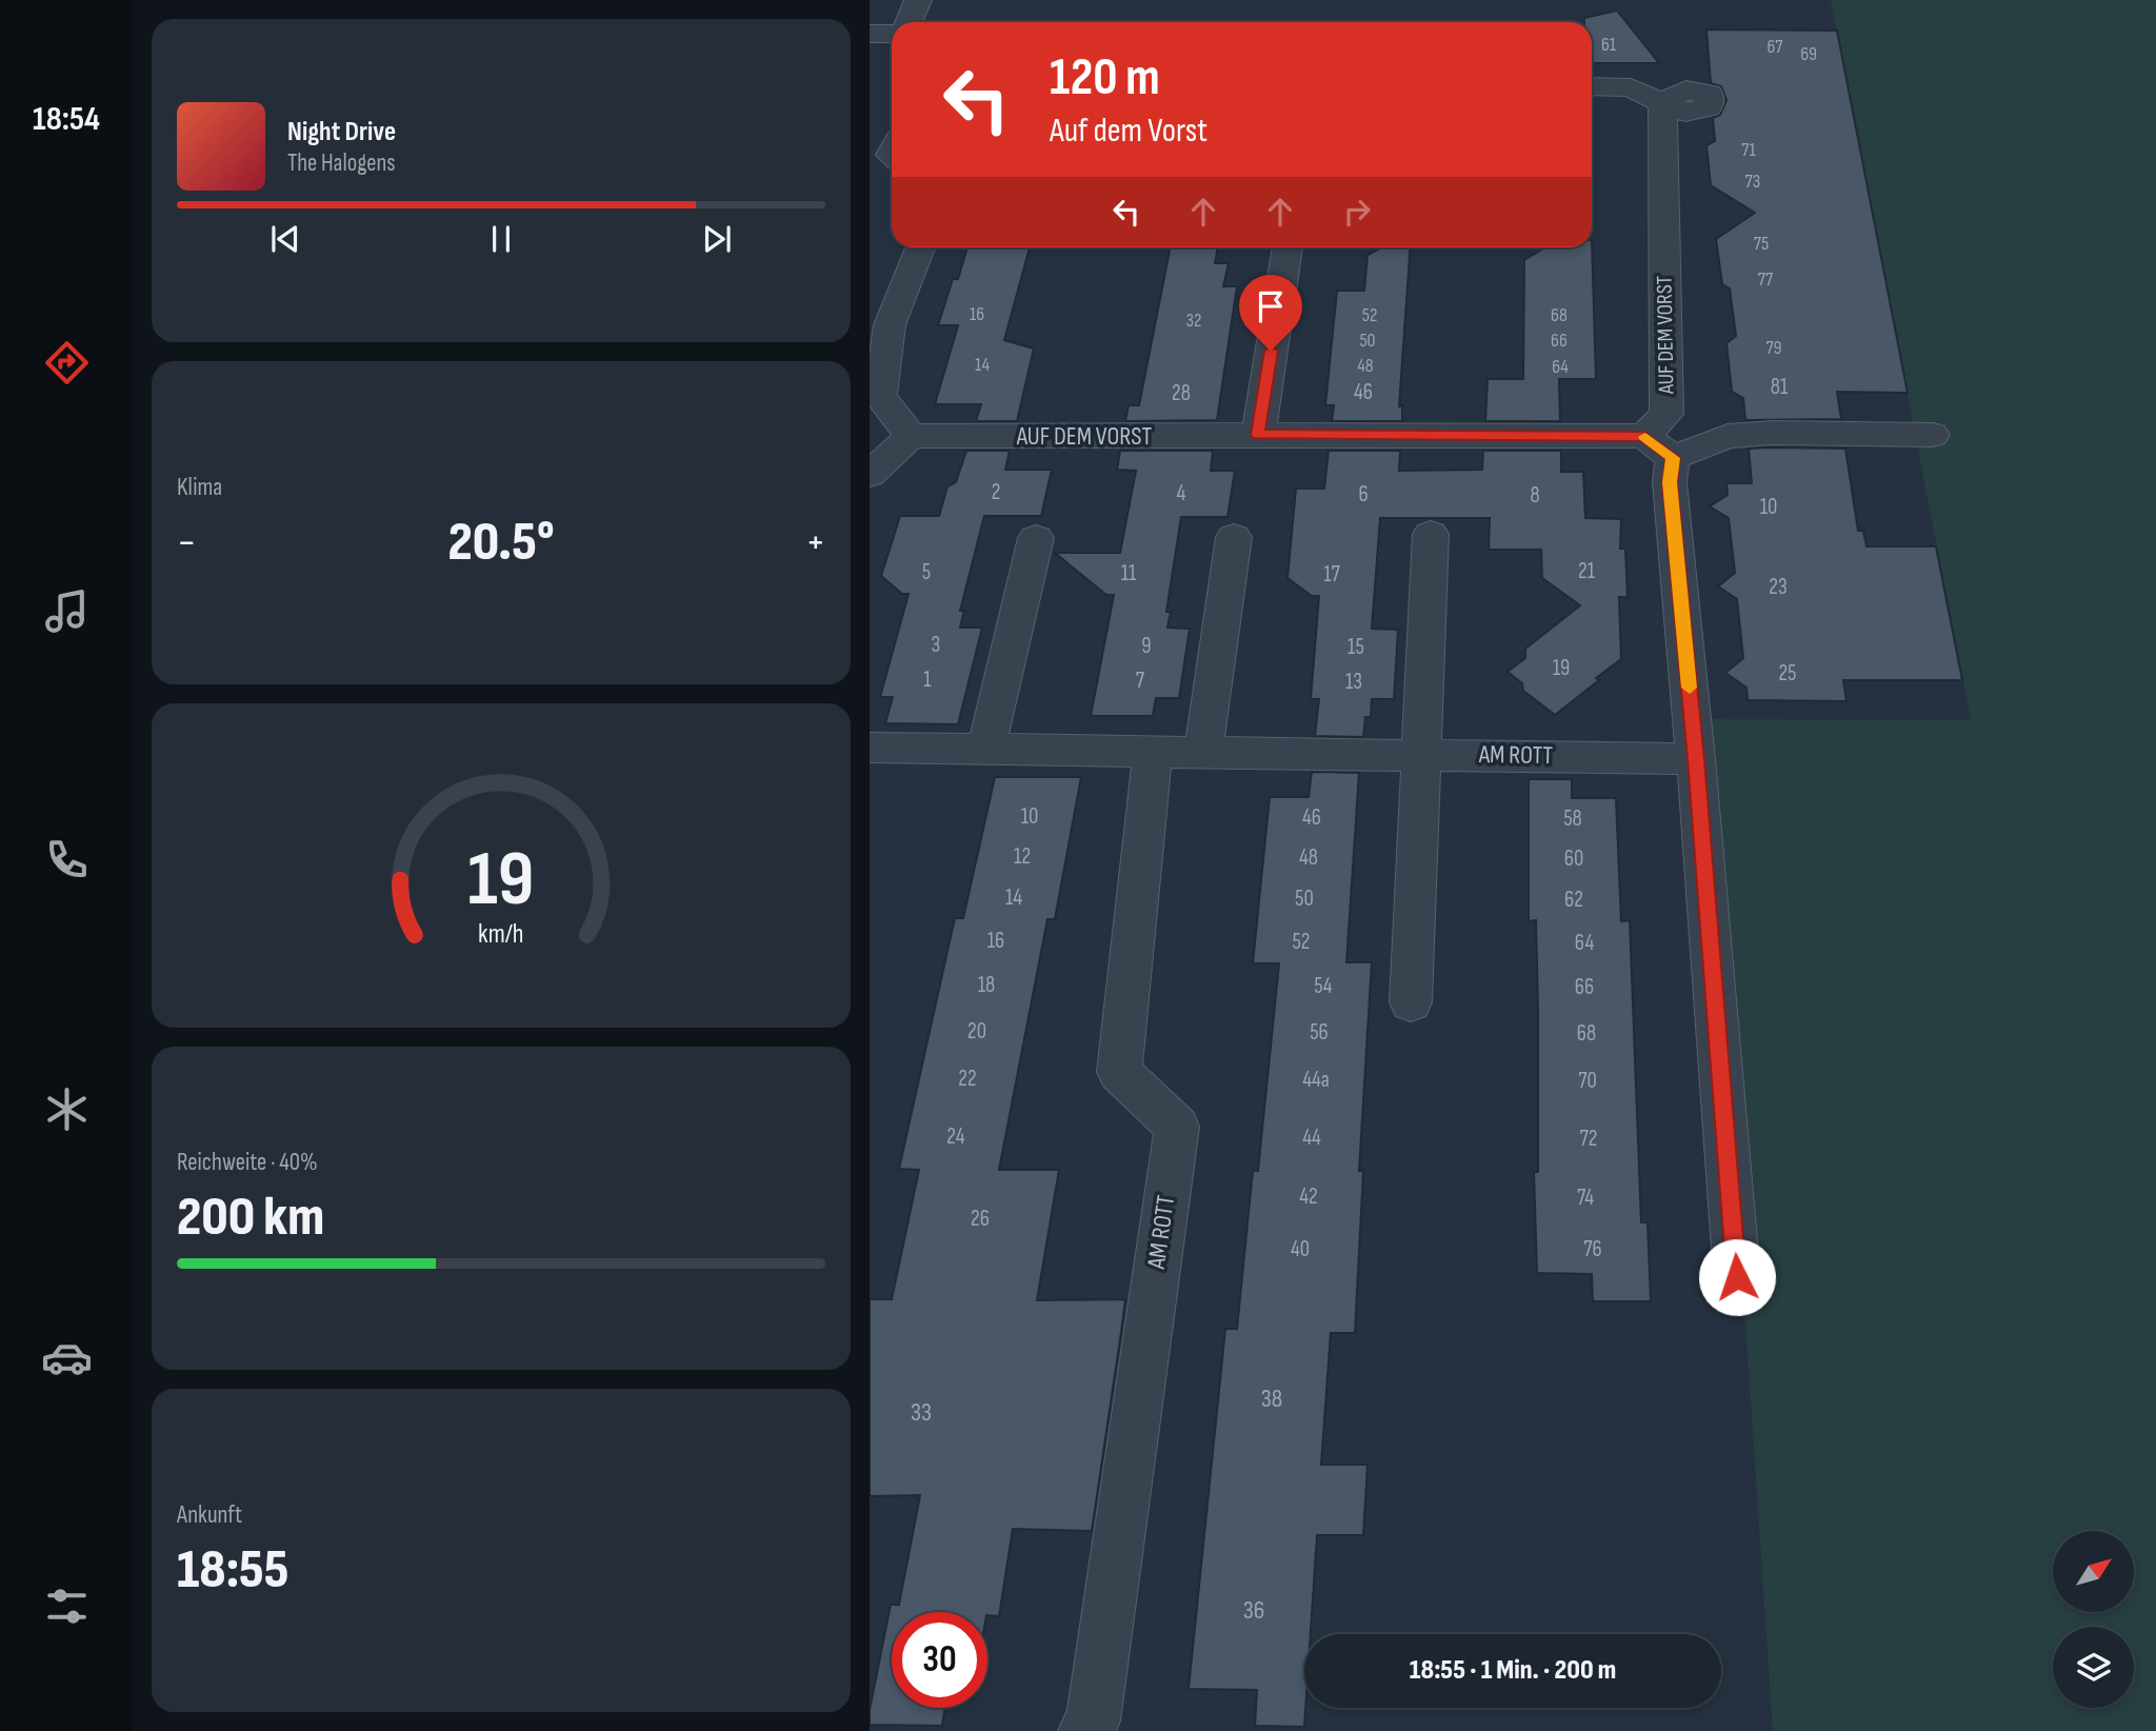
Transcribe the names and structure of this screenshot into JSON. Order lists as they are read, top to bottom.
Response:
{
  "streets": {
    "street": ["AUF DEM VORST", "AM ROTT"]
  },
  "house_numbers": [
    "61",
    "67",
    "69",
    "71",
    "73",
    "75",
    "77",
    "16",
    "52",
    "68",
    "32",
    "50",
    "66",
    "79",
    "14",
    "48",
    "64",
    "81",
    "46",
    "28",
    "2",
    "4",
    "6",
    "8",
    "10",
    "21",
    "5",
    "11",
    "17",
    "23",
    "3",
    "9",
    "15",
    "19",
    "25",
    "1",
    "7",
    "13",
    "10",
    "46",
    "58",
    "12",
    "48",
    "60",
    "14",
    "50",
    "62",
    "16",
    "52",
    "64",
    "18",
    "54",
    "66",
    "20",
    "56",
    "68",
    "22",
    "44a",
    "70",
    "24",
    "44",
    "72",
    "42",
    "74",
    "26",
    "40",
    "76",
    "38",
    "33",
    "36"
  ],
  "north": "top right",
  "page": {
    "tabs": "18:54",
    "turn": ["120 m", "Auf dem Vorst"],
    "song": ["Night Drive", "The Halogens"],
    "tile": [
      "Klima",
      ["Reichweite · 40%", "200 km"],
      ["Ankunft", "18:55"]
    ],
    "heat": ["−", "20.5°", "+"],
    "limit": "30",
    "trip": "18:55 · 1 Min. · 200 m",
    "gauge": ["19", "km/h"]
  }
}
